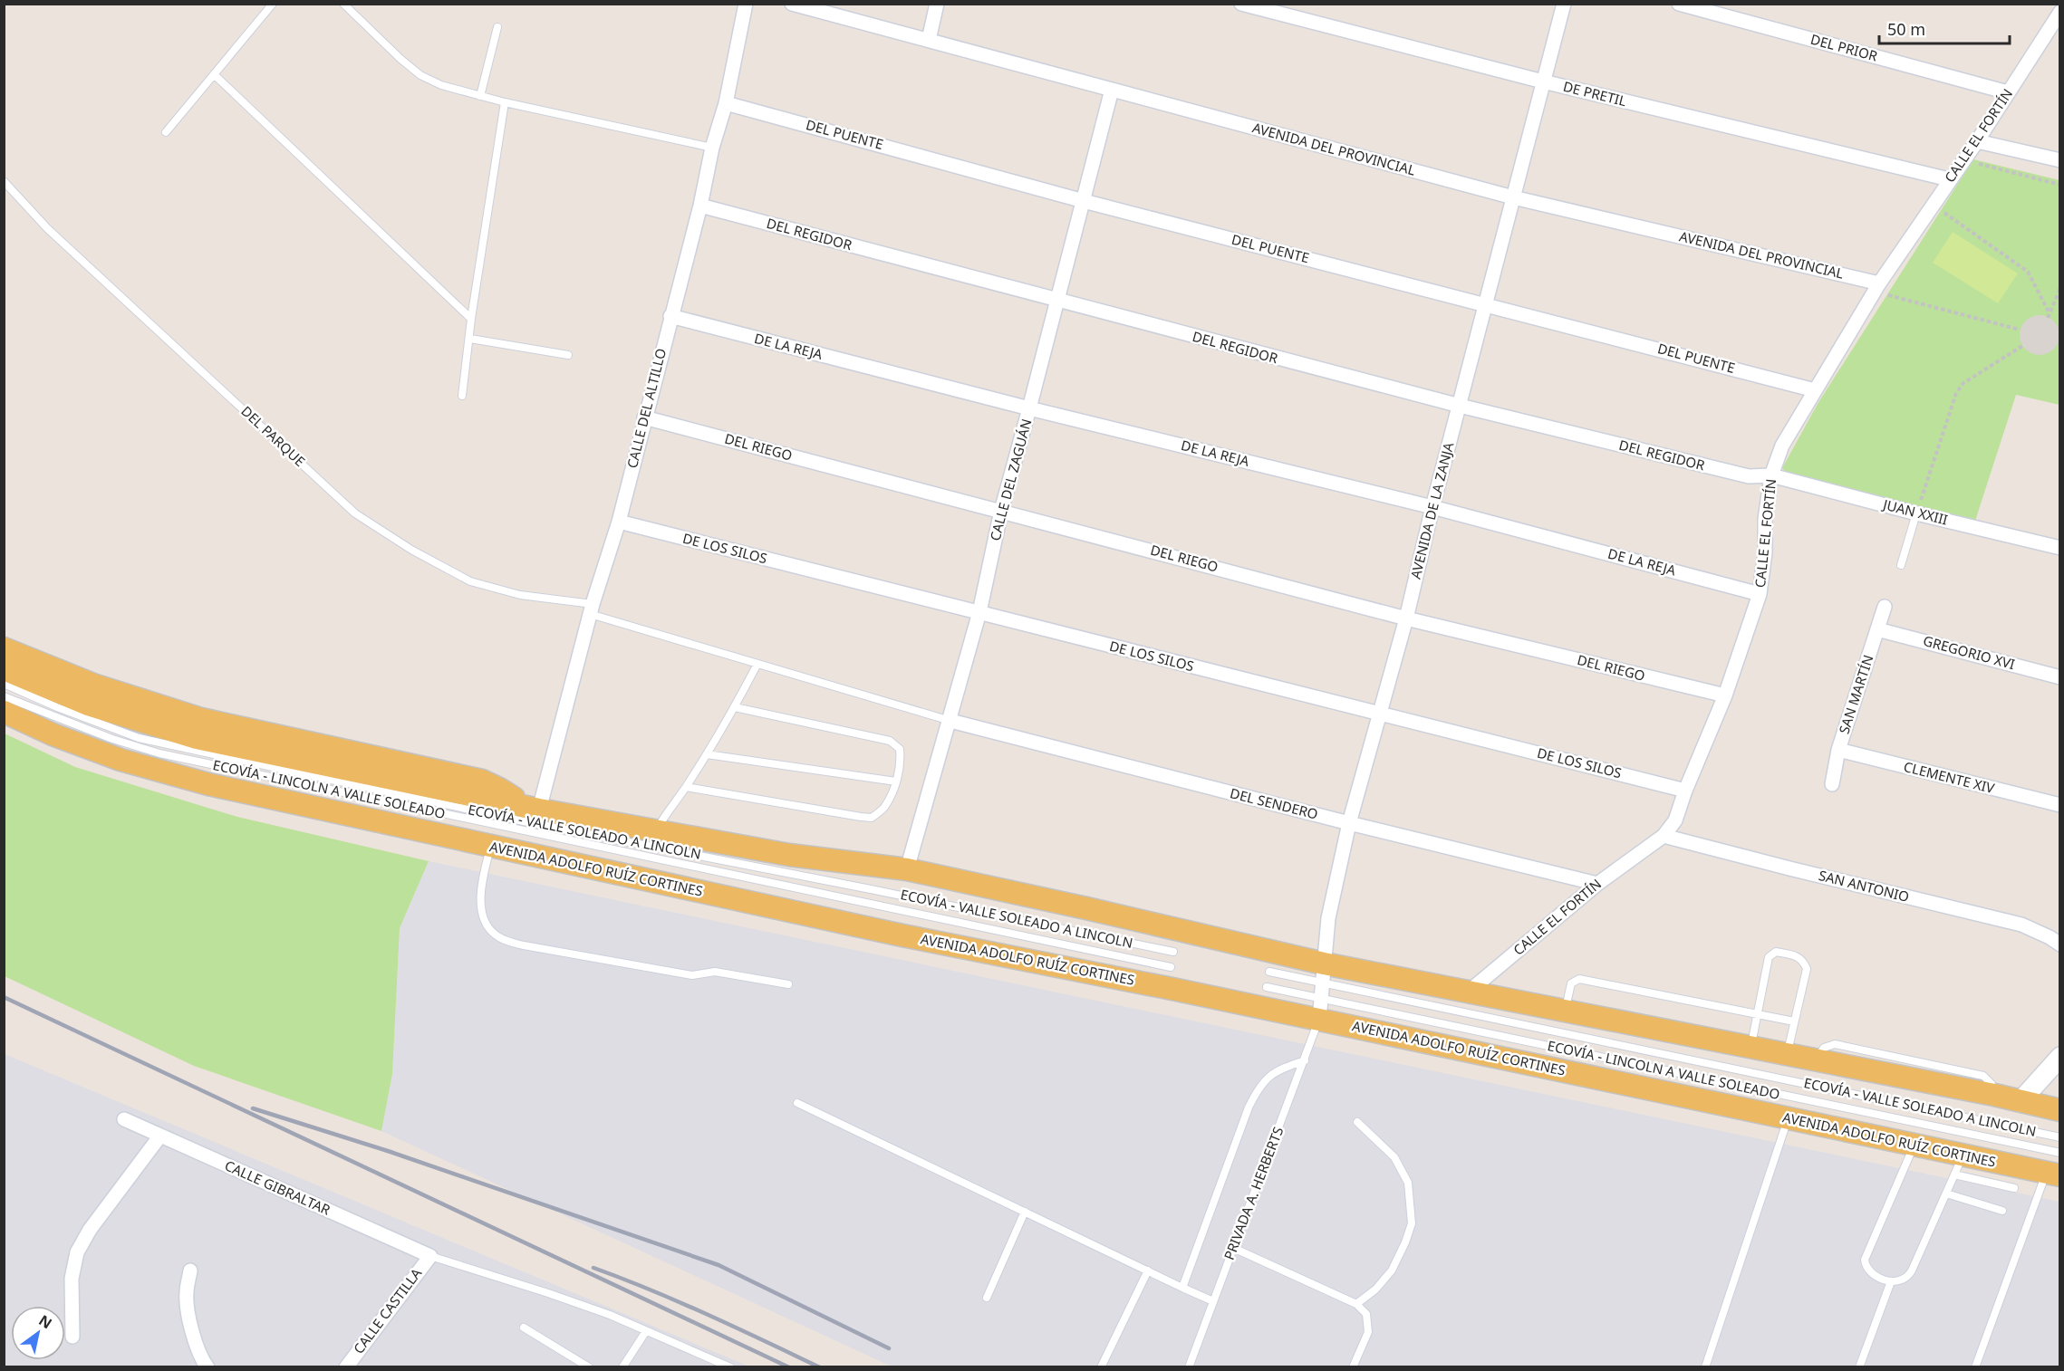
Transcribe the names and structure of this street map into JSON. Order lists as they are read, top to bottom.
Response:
{
  "streets": {
    "main road": ["AVENIDA ADOLFO RUÍZ CORTINES"],
    "street": [
      "DEL PRIOR",
      "DE PRETIL",
      "DEL PUENTE",
      "CALLE EL FORTÍN",
      "AVENIDA DEL PROVINCIAL",
      "DEL REGIDOR",
      "DE LA REJA",
      "CALLE DEL ALTILLO",
      "DEL RIEGO",
      "CALLE DEL ZAGUÁN",
      "AVENIDA DE LA ZANJA",
      "JUAN XXIII",
      "DE LOS SILOS",
      "GREGORIO XVI",
      "SAN MARTÍN",
      "CLEMENTE XIV",
      "DEL SENDERO",
      "SAN ANTONIO",
      "CALLE GIBRALTAR",
      "CALLE CASTILLA"
    ],
    "lane": [
      "DEL PARQUE",
      "ECOVÍA - LINCOLN A VALLE SOLEADO",
      "ECOVÍA - VALLE SOLEADO A LINCOLN",
      "PRIVADA A. HERBERTS"
    ]
  },
  "crossings": [
    ["DEL PRIOR", "CALLE EL FORTÍN"],
    ["DE PRETIL", "CALLE EL FORTÍN"],
    ["DE PRETIL", "AVENIDA DE LA ZANJA"],
    ["DEL PUENTE", "CALLE EL FORTÍN"],
    ["DEL PUENTE", "CALLE DEL ALTILLO"],
    ["DEL PUENTE", "CALLE DEL ZAGUÁN"],
    ["DEL PUENTE", "AVENIDA DE LA ZANJA"],
    ["CALLE EL FORTÍN", "AVENIDA DEL PROVINCIAL"],
    ["CALLE EL FORTÍN", "DEL REGIDOR"],
    ["CALLE EL FORTÍN", "DE LA REJA"],
    ["CALLE EL FORTÍN", "DEL RIEGO"],
    ["CALLE EL FORTÍN", "JUAN XXIII"],
    ["CALLE EL FORTÍN", "DE LOS SILOS"],
    ["CALLE EL FORTÍN", "DEL SENDERO"],
    ["CALLE EL FORTÍN", "SAN ANTONIO"],
    ["AVENIDA DEL PROVINCIAL", "CALLE DEL ZAGUÁN"],
    ["AVENIDA DEL PROVINCIAL", "AVENIDA DE LA ZANJA"],
    ["DEL REGIDOR", "CALLE DEL ALTILLO"],
    ["DEL REGIDOR", "CALLE DEL ZAGUÁN"],
    ["DEL REGIDOR", "AVENIDA DE LA ZANJA"],
    ["DEL REGIDOR", "JUAN XXIII"],
    ["DE LA REJA", "CALLE DEL ALTILLO"],
    ["DE LA REJA", "CALLE DEL ZAGUÁN"],
    ["DE LA REJA", "AVENIDA DE LA ZANJA"],
    ["CALLE DEL ALTILLO", "DEL PARQUE"],
    ["CALLE DEL ALTILLO", "DEL RIEGO"],
    ["CALLE DEL ALTILLO", "DE LOS SILOS"],
    ["DEL PARQUE", "CALLE DEL ZAGUÁN"],
    ["DEL PARQUE", "DEL SENDERO"],
    ["DEL RIEGO", "CALLE DEL ZAGUÁN"],
    ["DEL RIEGO", "AVENIDA DE LA ZANJA"],
    ["CALLE DEL ZAGUÁN", "DE LOS SILOS"],
    ["CALLE DEL ZAGUÁN", "DEL SENDERO"],
    ["AVENIDA DE LA ZANJA", "DE LOS SILOS"],
    ["AVENIDA DE LA ZANJA", "ECOVÍA - LINCOLN A VALLE SOLEADO"],
    ["AVENIDA DE LA ZANJA", "DEL SENDERO"],
    ["AVENIDA DE LA ZANJA", "ECOVÍA - VALLE SOLEADO A LINCOLN"],
    ["AVENIDA DE LA ZANJA", "AVENIDA ADOLFO RUÍZ CORTINES"],
    ["AVENIDA DE LA ZANJA", "PRIVADA A. HERBERTS"],
    ["GREGORIO XVI", "SAN MARTÍN"],
    ["SAN MARTÍN", "CLEMENTE XIV"],
    ["ECOVÍA - LINCOLN A VALLE SOLEADO", "AVENIDA ADOLFO RUÍZ CORTINES"],
    ["ECOVÍA - LINCOLN A VALLE SOLEADO", "PRIVADA A. HERBERTS"],
    ["AVENIDA ADOLFO RUÍZ CORTINES", "PRIVADA A. HERBERTS"],
    ["CALLE GIBRALTAR", "CALLE CASTILLA"]
  ],
  "scale_bar": "50 m",
  "north": "top right"
}
